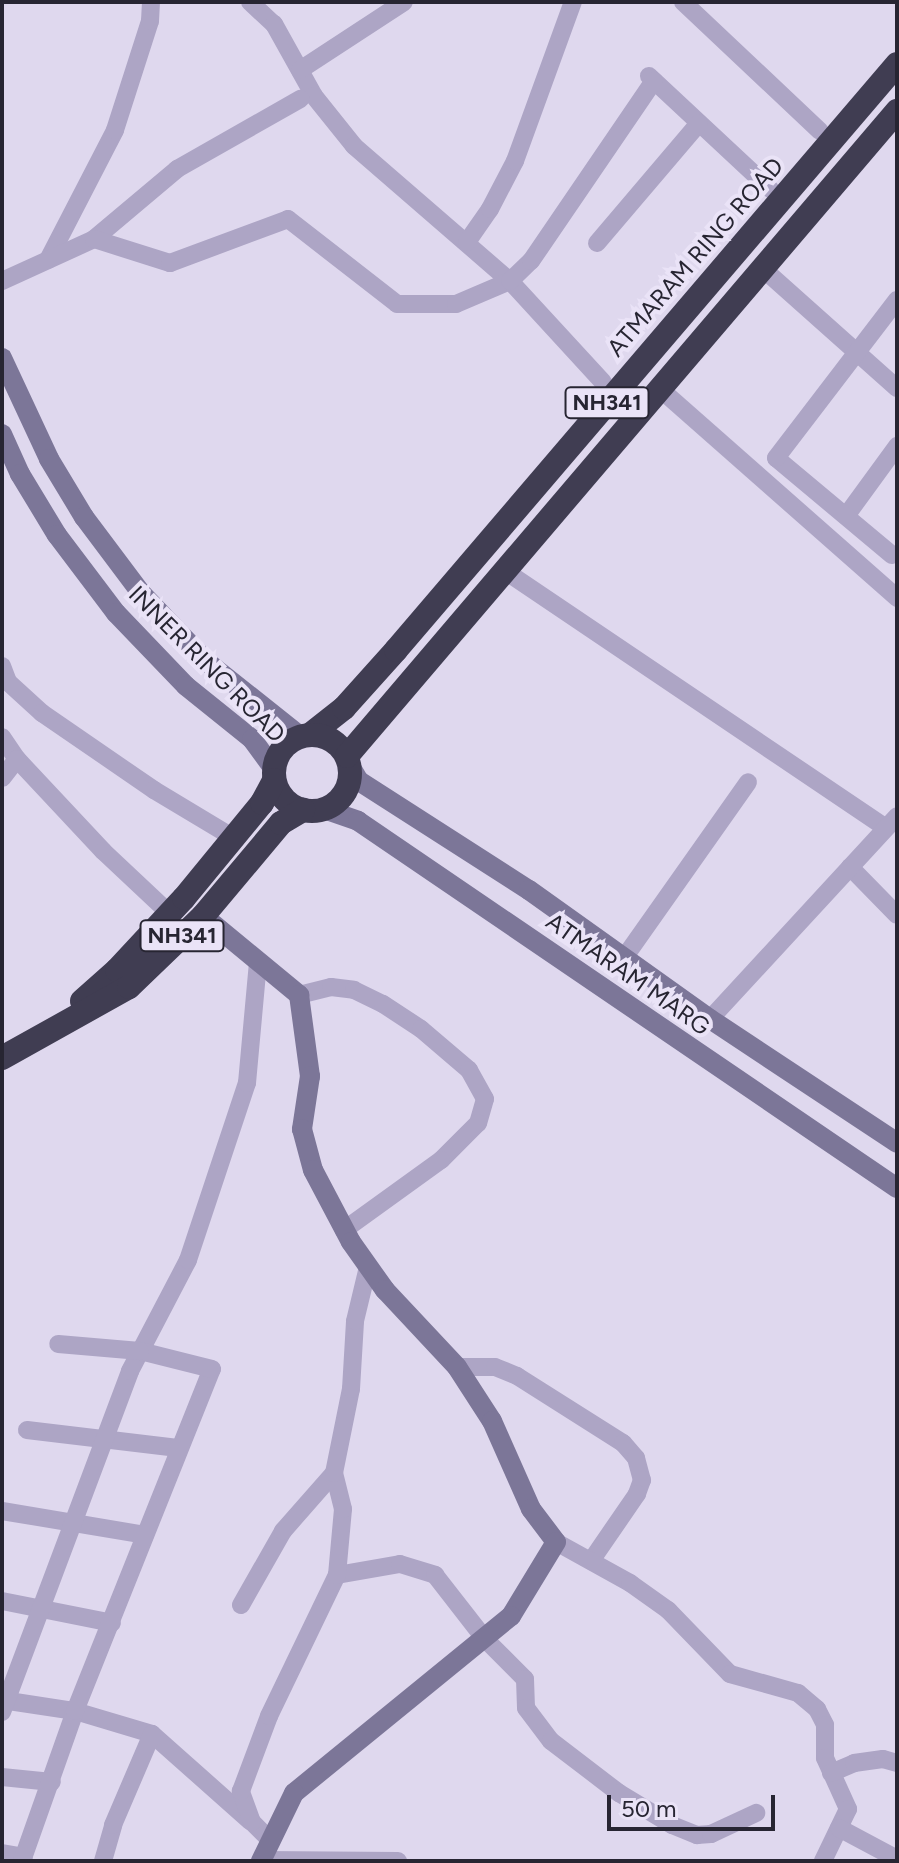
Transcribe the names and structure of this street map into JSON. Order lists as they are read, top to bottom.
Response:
{
  "streets": {
    "highway": ["ATMARAM RING ROAD", "NH341"],
    "main road": ["INNER RING ROAD", "ATMARAM MARG"]
  },
  "crossings": [
    ["ATMARAM RING ROAD", "NH341"],
    ["ATMARAM RING ROAD", "INNER RING ROAD"],
    ["ATMARAM RING ROAD", "ATMARAM MARG"],
    ["NH341", "INNER RING ROAD"],
    ["NH341", "ATMARAM MARG"],
    ["INNER RING ROAD", "ATMARAM MARG"]
  ],
  "scale_bar": "50 m"
}
